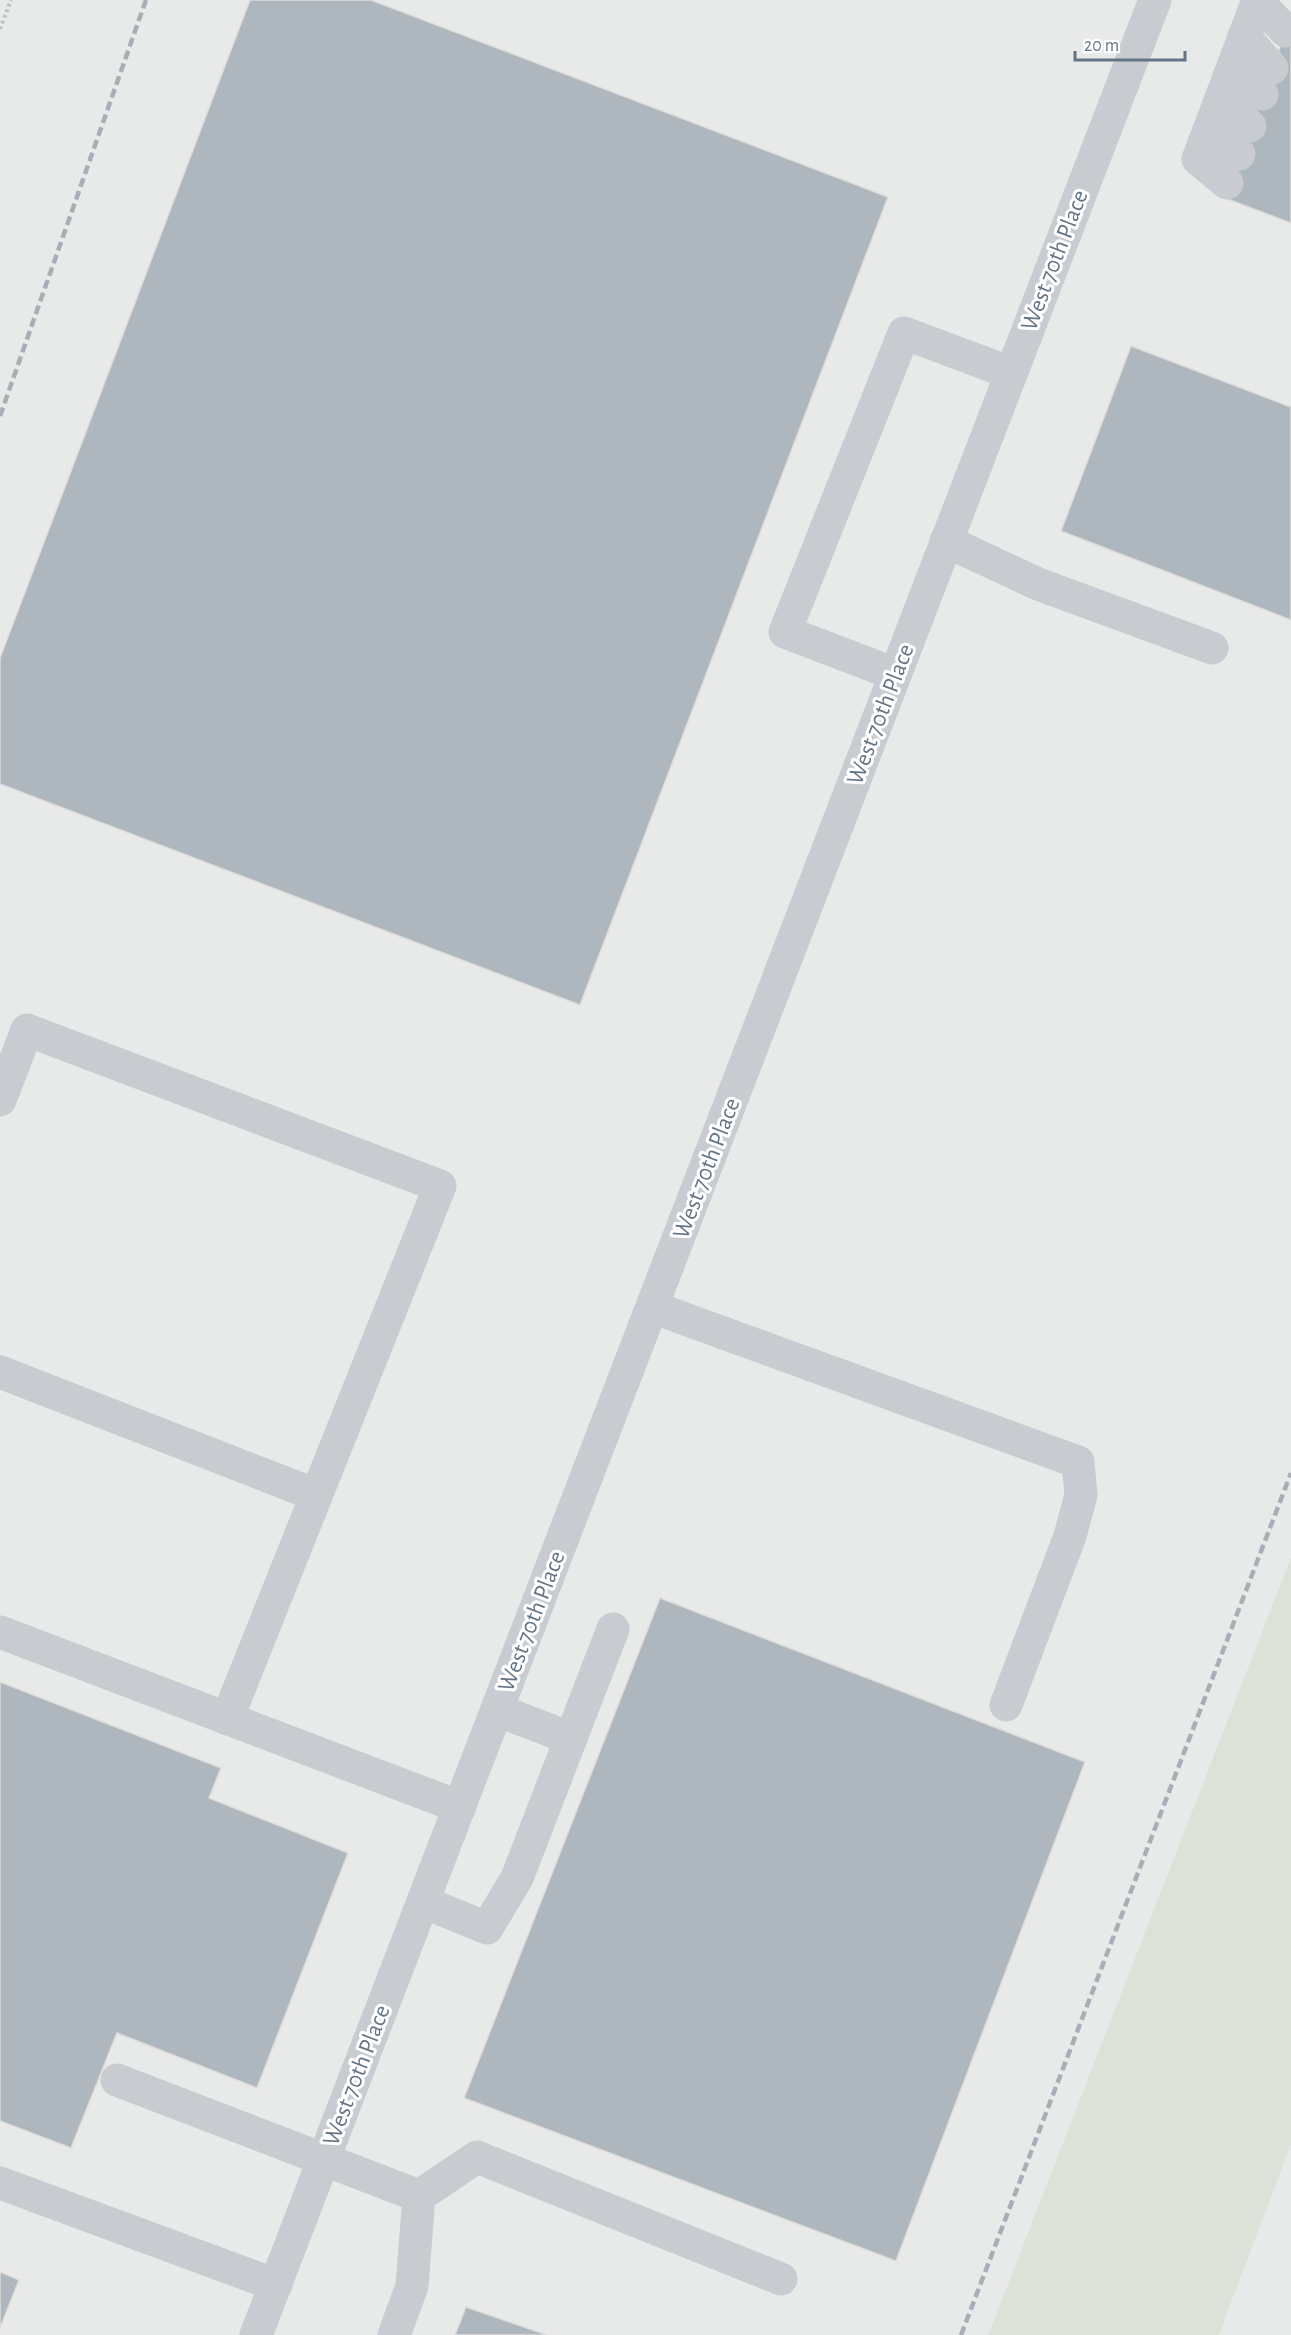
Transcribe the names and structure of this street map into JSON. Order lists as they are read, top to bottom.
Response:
{
  "streets": {
    "street": ["West 70th Place"]
  },
  "scale_bar": "20 m"
}
